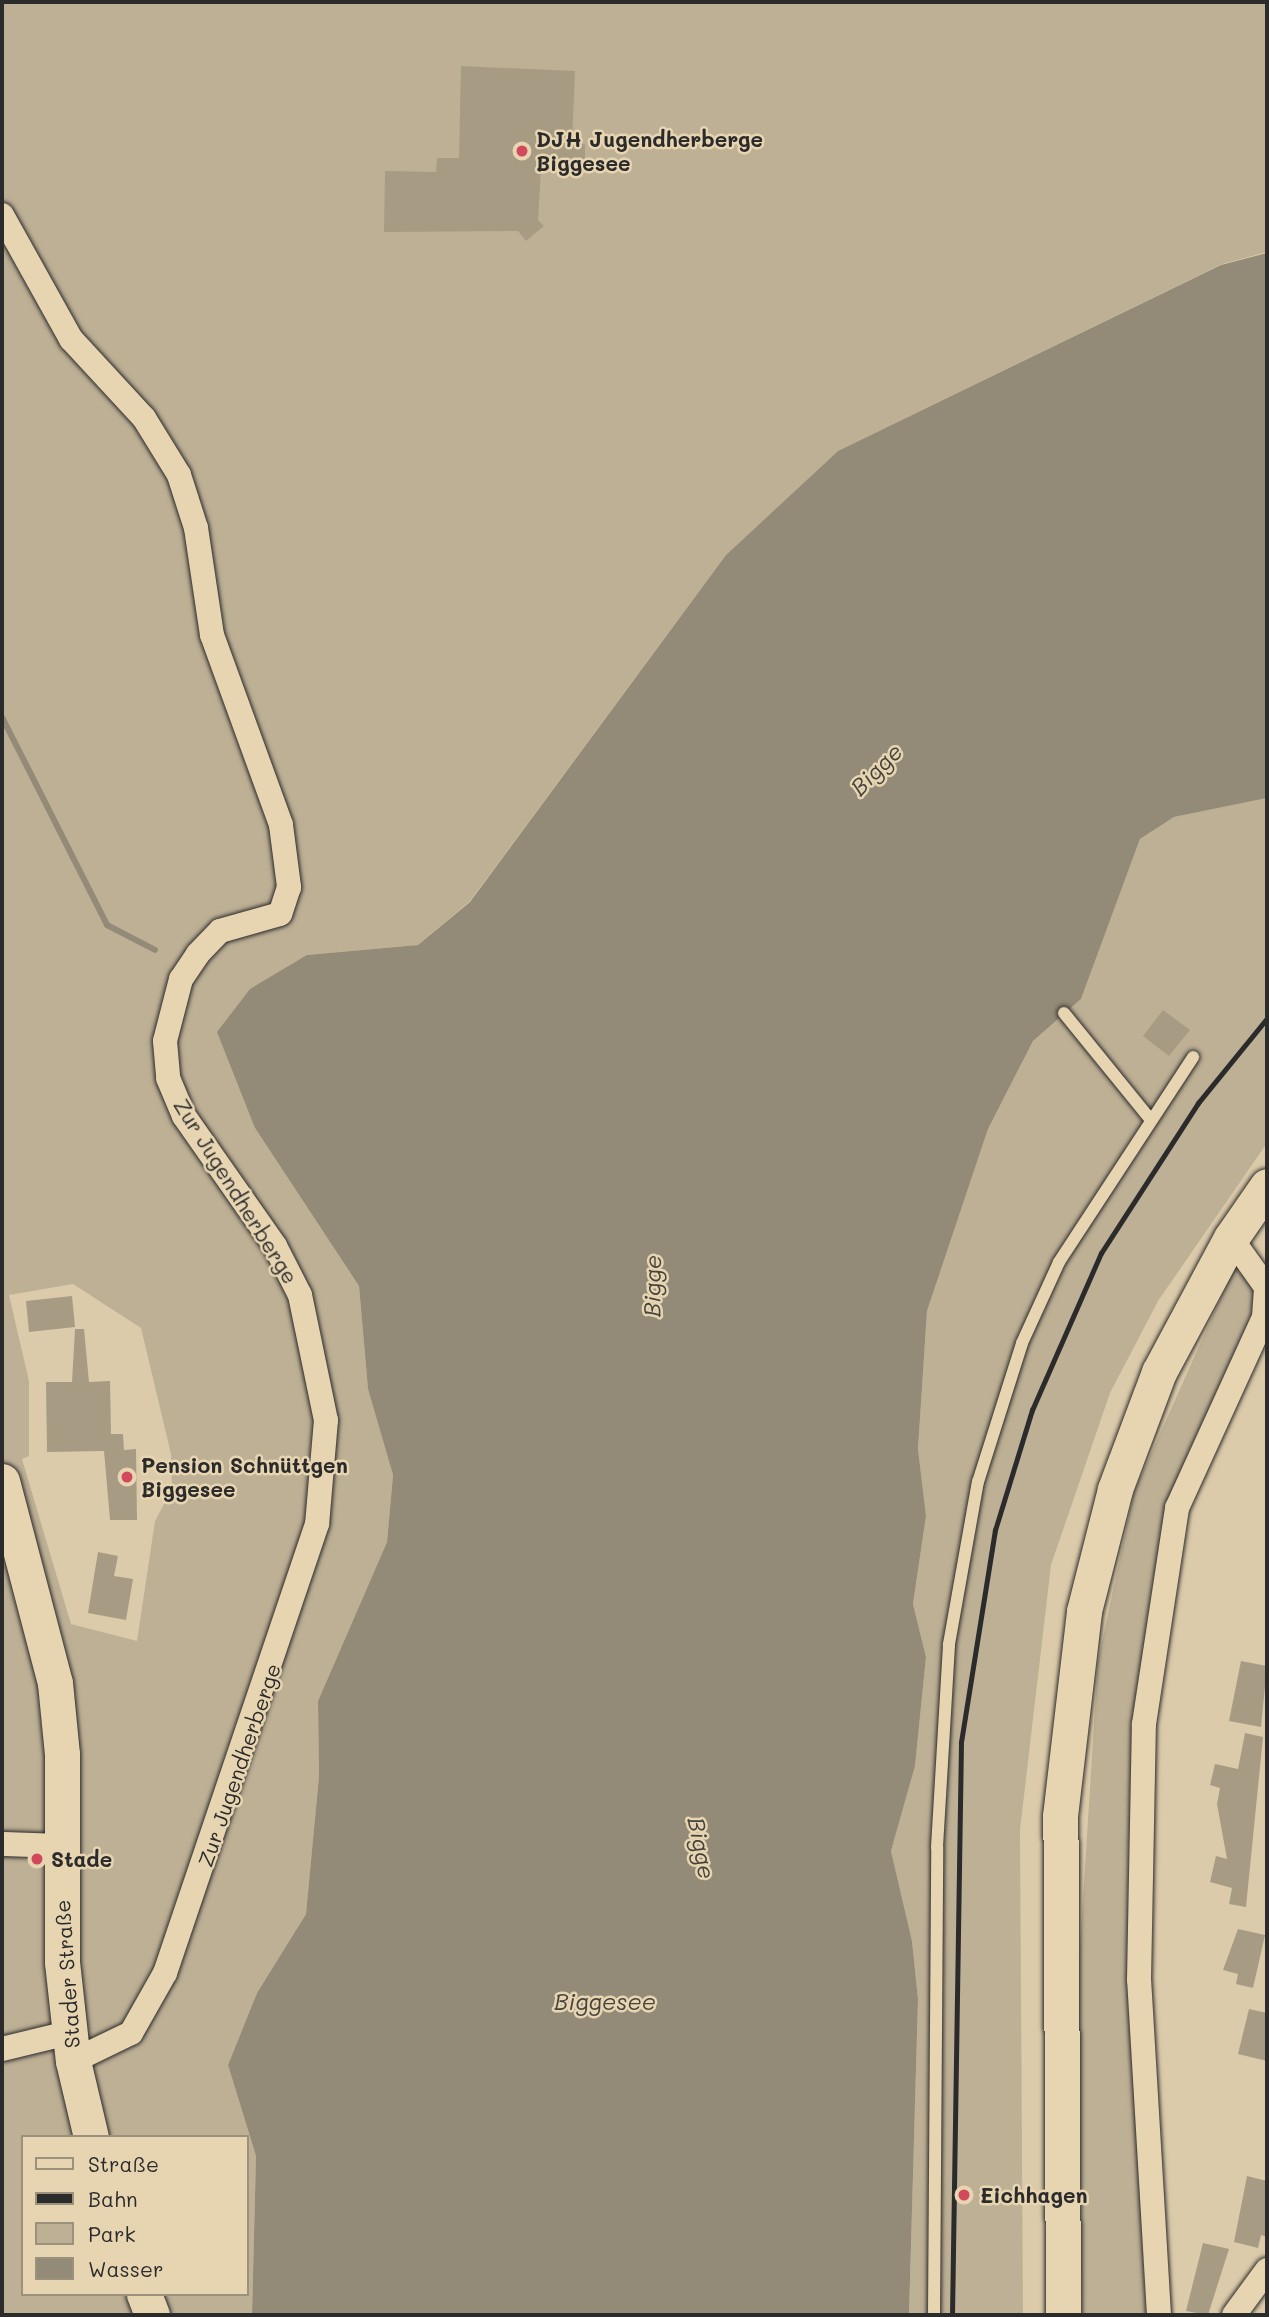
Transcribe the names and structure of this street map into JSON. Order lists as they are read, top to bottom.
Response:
{
  "streets": {
    "main road": ["Stader Straße"],
    "street": ["Zur Jugendherberge"]
  },
  "crossings": [
    ["Zur Jugendherberge", "Stader Straße"]
  ],
  "water": ["Bigge", "Biggesee"],
  "places": [
    "DJH Jugendherberge Biggesee",
    "Pension Schnüttgen Biggesee",
    "Stade",
    "Eichhagen"
  ],
  "legend": [
    "Straße",
    "Bahn",
    "Park",
    "Wasser"
  ]
}
